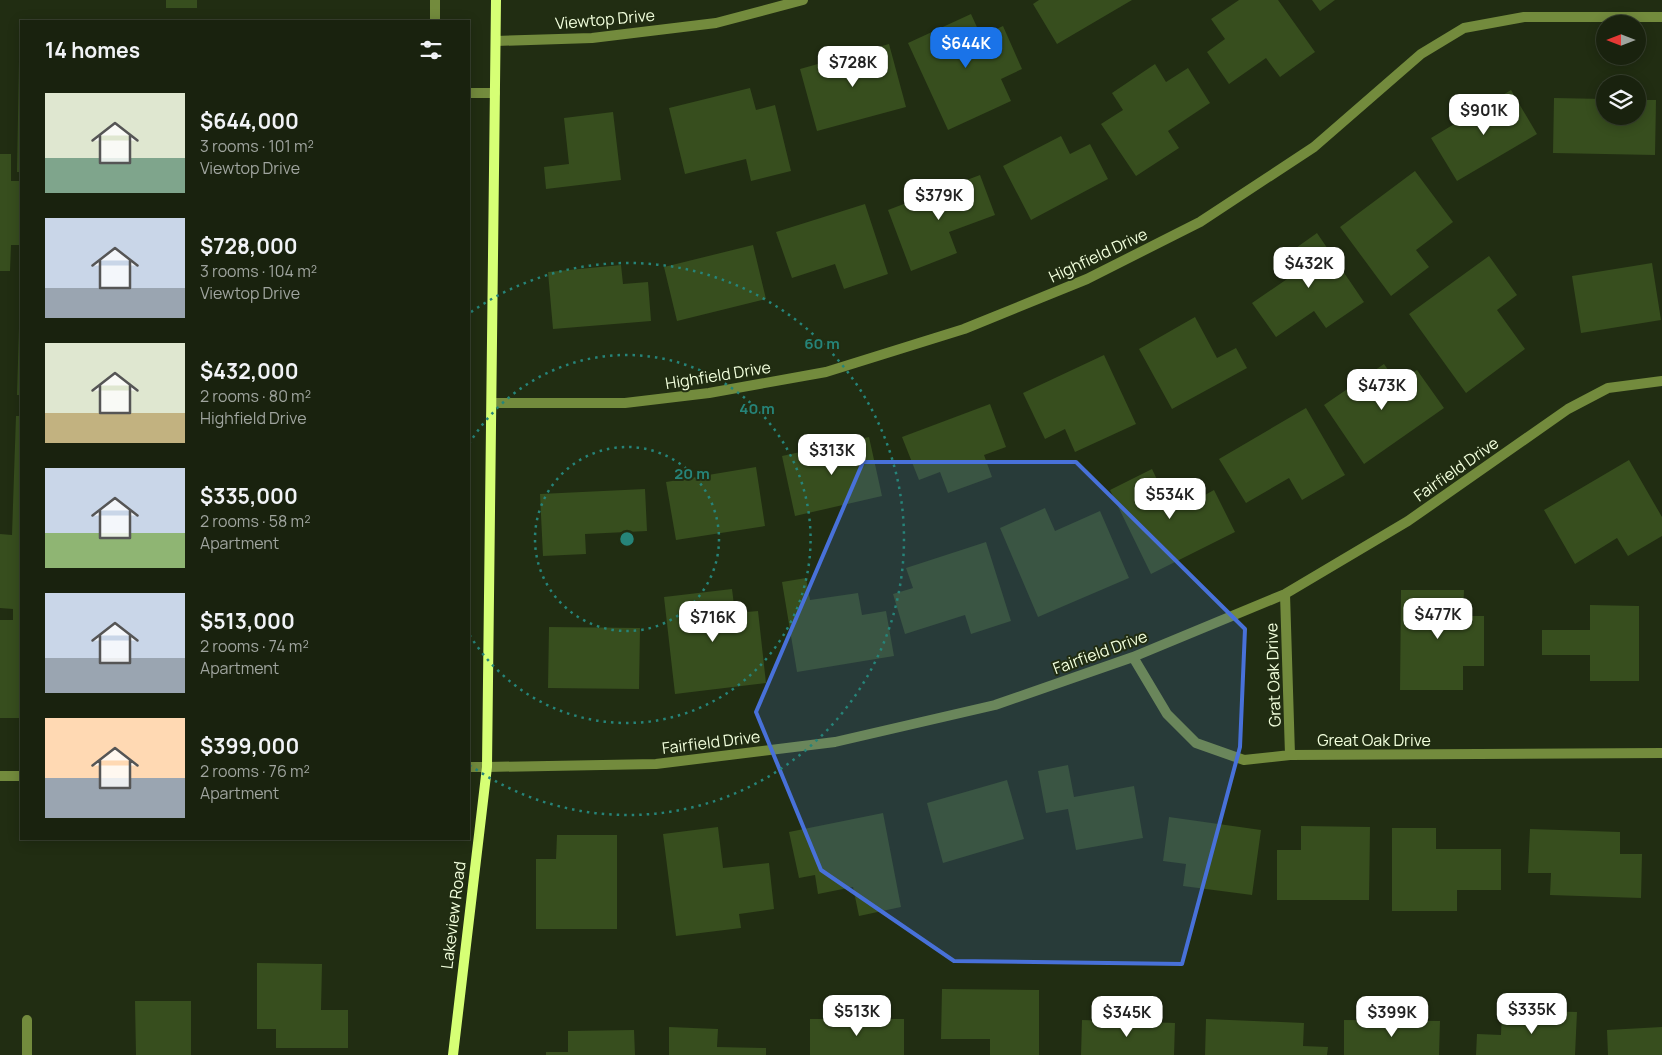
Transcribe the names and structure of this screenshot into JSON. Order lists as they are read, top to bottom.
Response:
{
  "streets": {
    "street": [
      "Viewtop Drive",
      "Highfield Drive",
      "Fairfield Drive",
      "Grat Oak Drive",
      "Great Oak Drive",
      "Lakeview Road"
    ]
  },
  "crossings": [
    ["Viewtop Drive", "Lakeview Road"],
    ["Highfield Drive", "Lakeview Road"],
    ["Fairfield Drive", "Grat Oak Drive"],
    ["Fairfield Drive", "Great Oak Drive"],
    ["Fairfield Drive", "Lakeview Road"],
    ["Grat Oak Drive", "Great Oak Drive"]
  ],
  "north": "left",
  "page": {
    "heading": "14 homes",
    "price": [
      "$644K",
      "$728K",
      "$901K",
      "$379K",
      "$432K",
      "$473K",
      "$313K",
      "$534K",
      "$477K",
      "$716K",
      "$335K",
      "$513K",
      "$345K",
      "$399K"
    ],
    "list": [
      {
        "name": "$644,000",
        "note": "3 rooms · 101 m² · Viewtop Drive"
      },
      {
        "name": "$728,000",
        "note": "3 rooms · 104 m² · Viewtop Drive"
      },
      {
        "name": "$432,000",
        "note": "2 rooms · 80 m² · Highfield Drive"
      },
      {
        "name": "$335,000",
        "note": "2 rooms · 58 m² · Apartment"
      },
      {
        "name": "$513,000",
        "note": "2 rooms · 74 m² · Apartment"
      },
      {
        "name": "$399,000",
        "note": "2 rooms · 76 m² · Apartment"
      }
    ]
  },
  "rings": ["60 m", "40 m", "20 m"]
}
